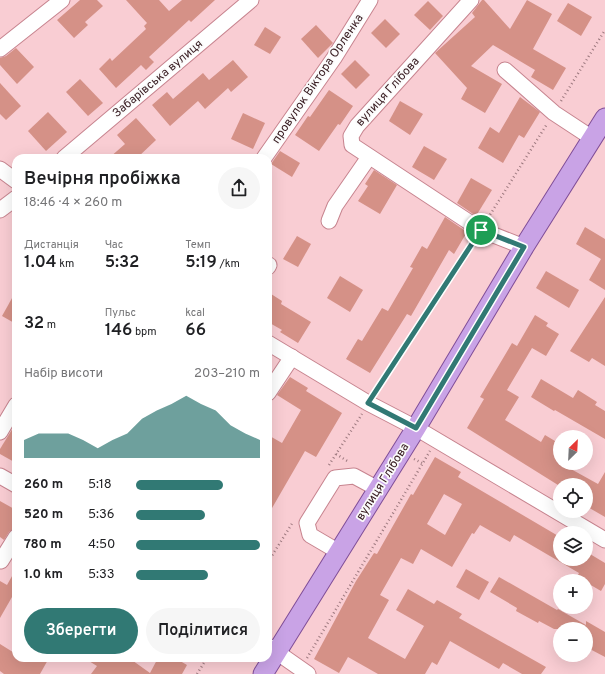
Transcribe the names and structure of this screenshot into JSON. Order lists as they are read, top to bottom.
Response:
{
  "streets": {
    "main road": ["вулиця Глібова"],
    "street": ["Забарівська вулиця", "провулок Віктора Орленка"]
  },
  "north": "top right",
  "page": {
    "heading": ["Вечірня пробіжка", "18:46 · 4 × 260 m"],
    "stats": [
      ["Дистанція", "1.04 km"],
      ["Час", "5:32"],
      ["Темп", "5:19 /km"],
      ["32 m"],
      ["Пульс", "146 bpm"],
      ["kcal", "66"]
    ],
    "chart": ["Набір висоти", "203–210 m"],
    "map_buttons": ["+", "−"],
    "list": [
      {
        "name": "260 m",
        "note": "5:18"
      },
      {
        "name": "520 m",
        "note": "5:36"
      },
      {
        "name": "780 m",
        "note": "4:50"
      },
      {
        "name": "1.0 km",
        "note": "5:33"
      }
    ],
    "buttons": ["Зберегти", "Поділитися"]
  }
}
